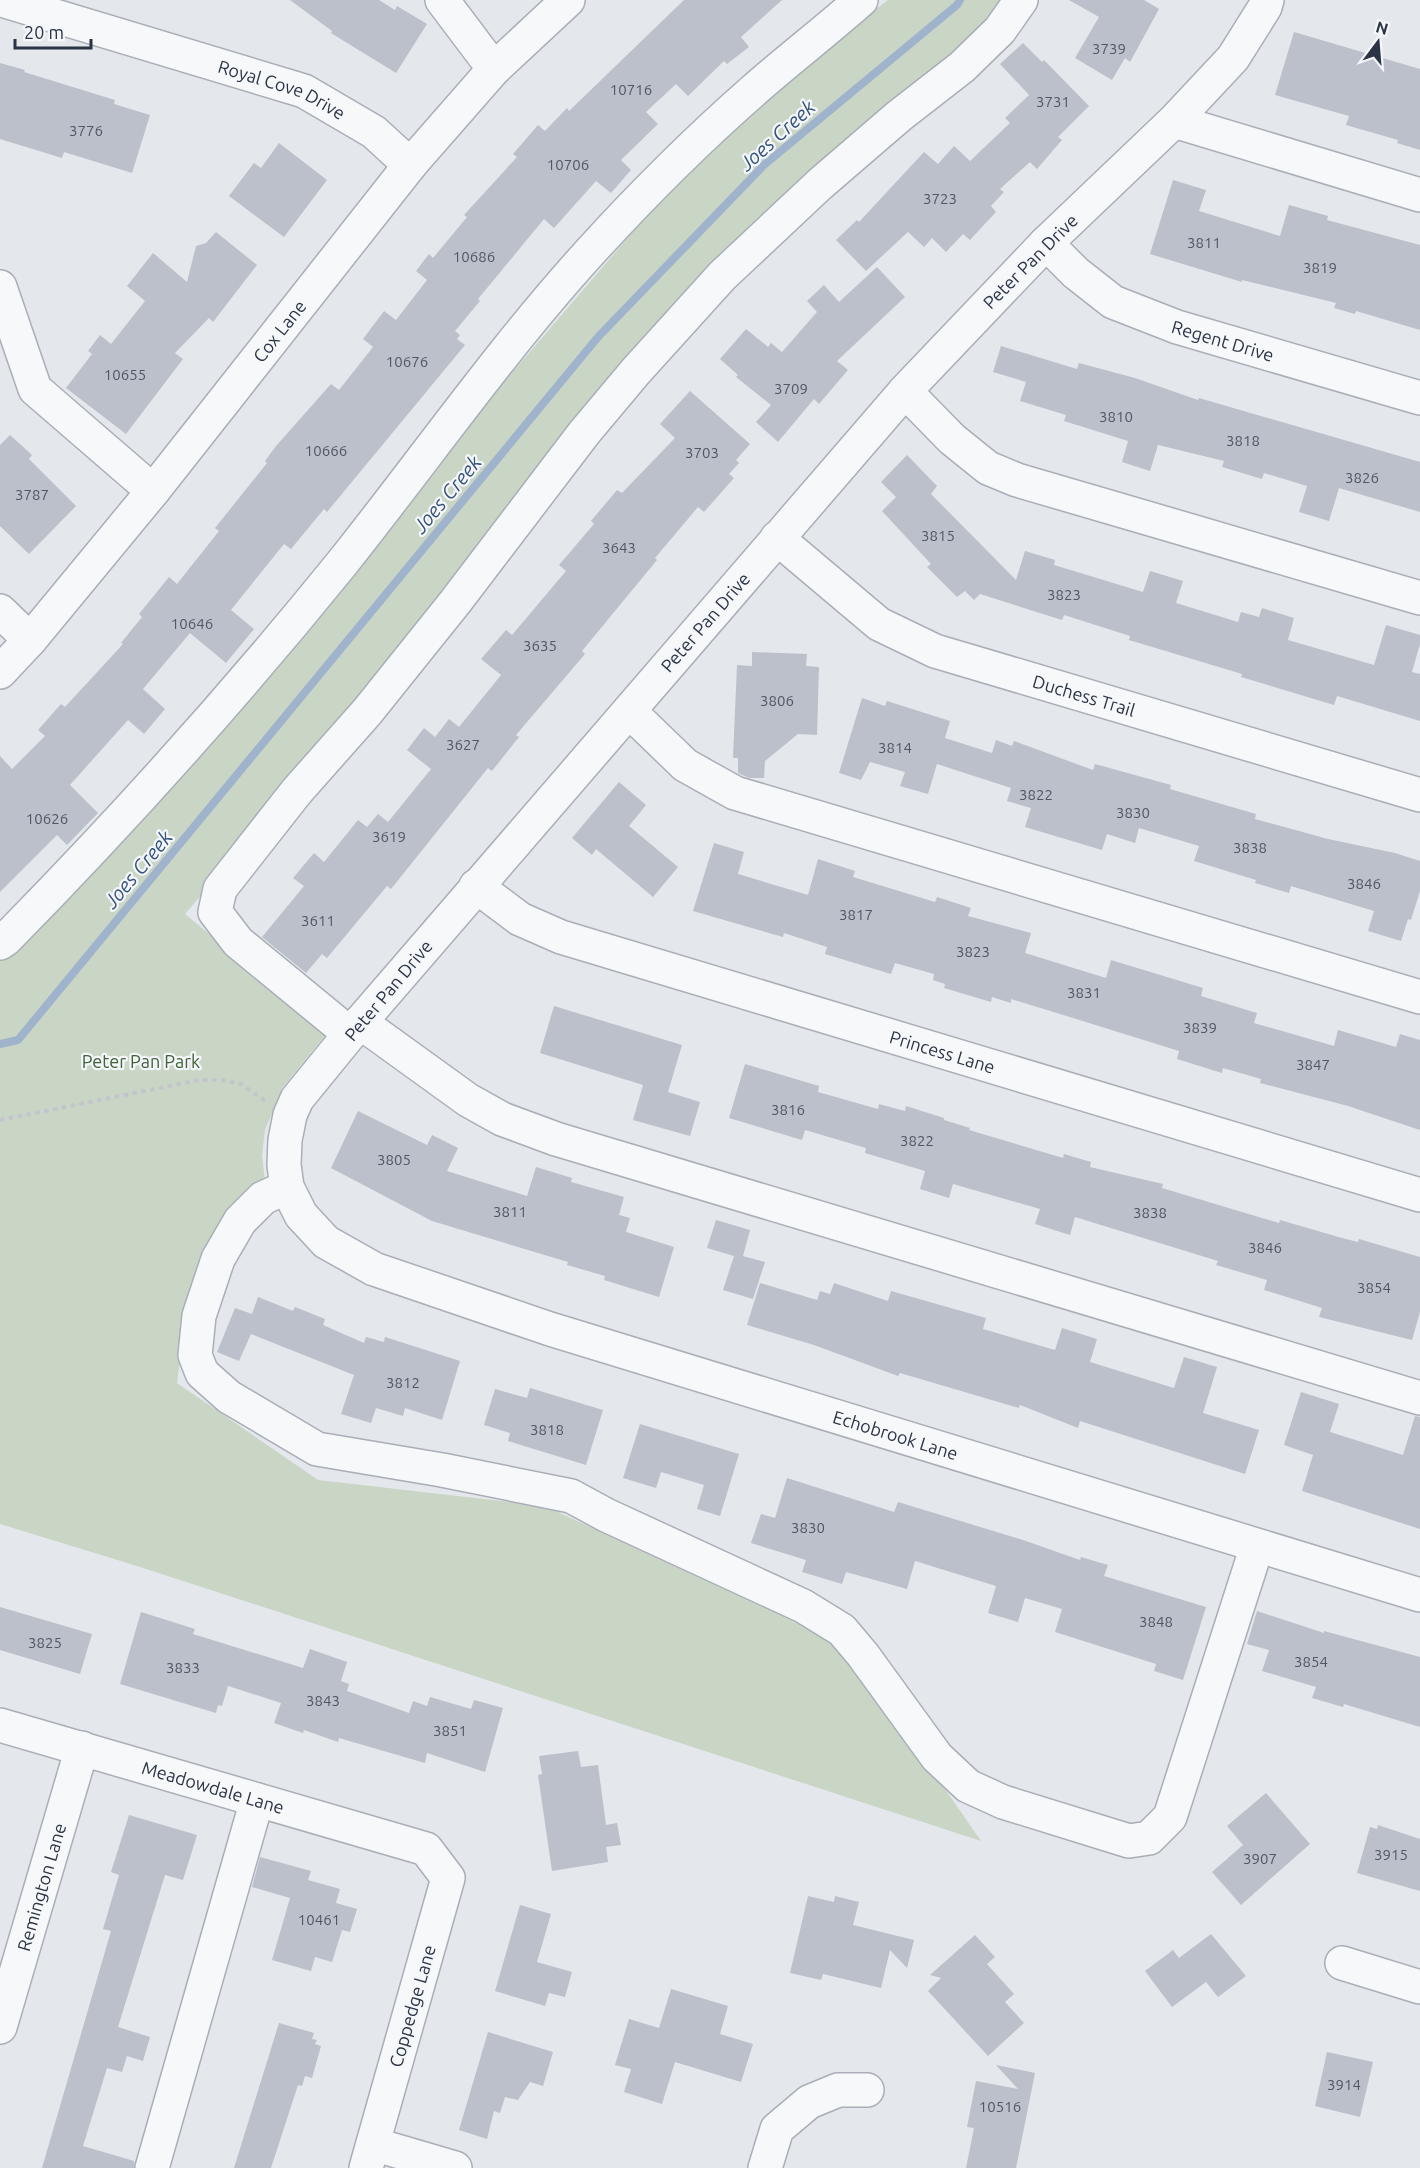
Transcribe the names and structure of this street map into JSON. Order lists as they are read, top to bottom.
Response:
{
  "streets": {
    "street": [
      "Royal Cove Drive",
      "Peter Pan Drive",
      "Cox Lane",
      "Regent Drive",
      "Duchess Trail",
      "Princess Lane",
      "Echobrook Lane",
      "Meadowdale Lane",
      "Remington Lane",
      "Coppedge Lane"
    ]
  },
  "crossings": [
    ["Royal Cove Drive", "Cox Lane"],
    ["Peter Pan Drive", "Regent Drive"],
    ["Peter Pan Drive", "Duchess Trail"],
    ["Peter Pan Drive", "Princess Lane"],
    ["Peter Pan Drive", "Echobrook Lane"],
    ["Meadowdale Lane", "Remington Lane"],
    ["Meadowdale Lane", "Coppedge Lane"]
  ],
  "water": ["Joes Creek"],
  "parks": ["Peter Pan Park"],
  "house_numbers": [
    "3739",
    "10716",
    "3731",
    "3776",
    "10706",
    "3723",
    "3811",
    "10686",
    "3819",
    "10676",
    "10655",
    "3709",
    "3810",
    "3818",
    "10666",
    "3703",
    "3826",
    "3787",
    "3815",
    "3643",
    "3823",
    "10646",
    "3635",
    "3806",
    "3627",
    "3814",
    "3822",
    "3830",
    "10626",
    "3619",
    "3838",
    "3846",
    "3817",
    "3611",
    "3823",
    "3831",
    "3839",
    "3847",
    "3816",
    "3822",
    "3805",
    "3811",
    "3838",
    "3846",
    "3854",
    "3812",
    "3818",
    "3830",
    "3848",
    "3825",
    "3854",
    "3833",
    "3843",
    "3851",
    "3915",
    "3907",
    "10461",
    "3914",
    "10516"
  ],
  "scale_bar": "20 m",
  "north": "top"
}
